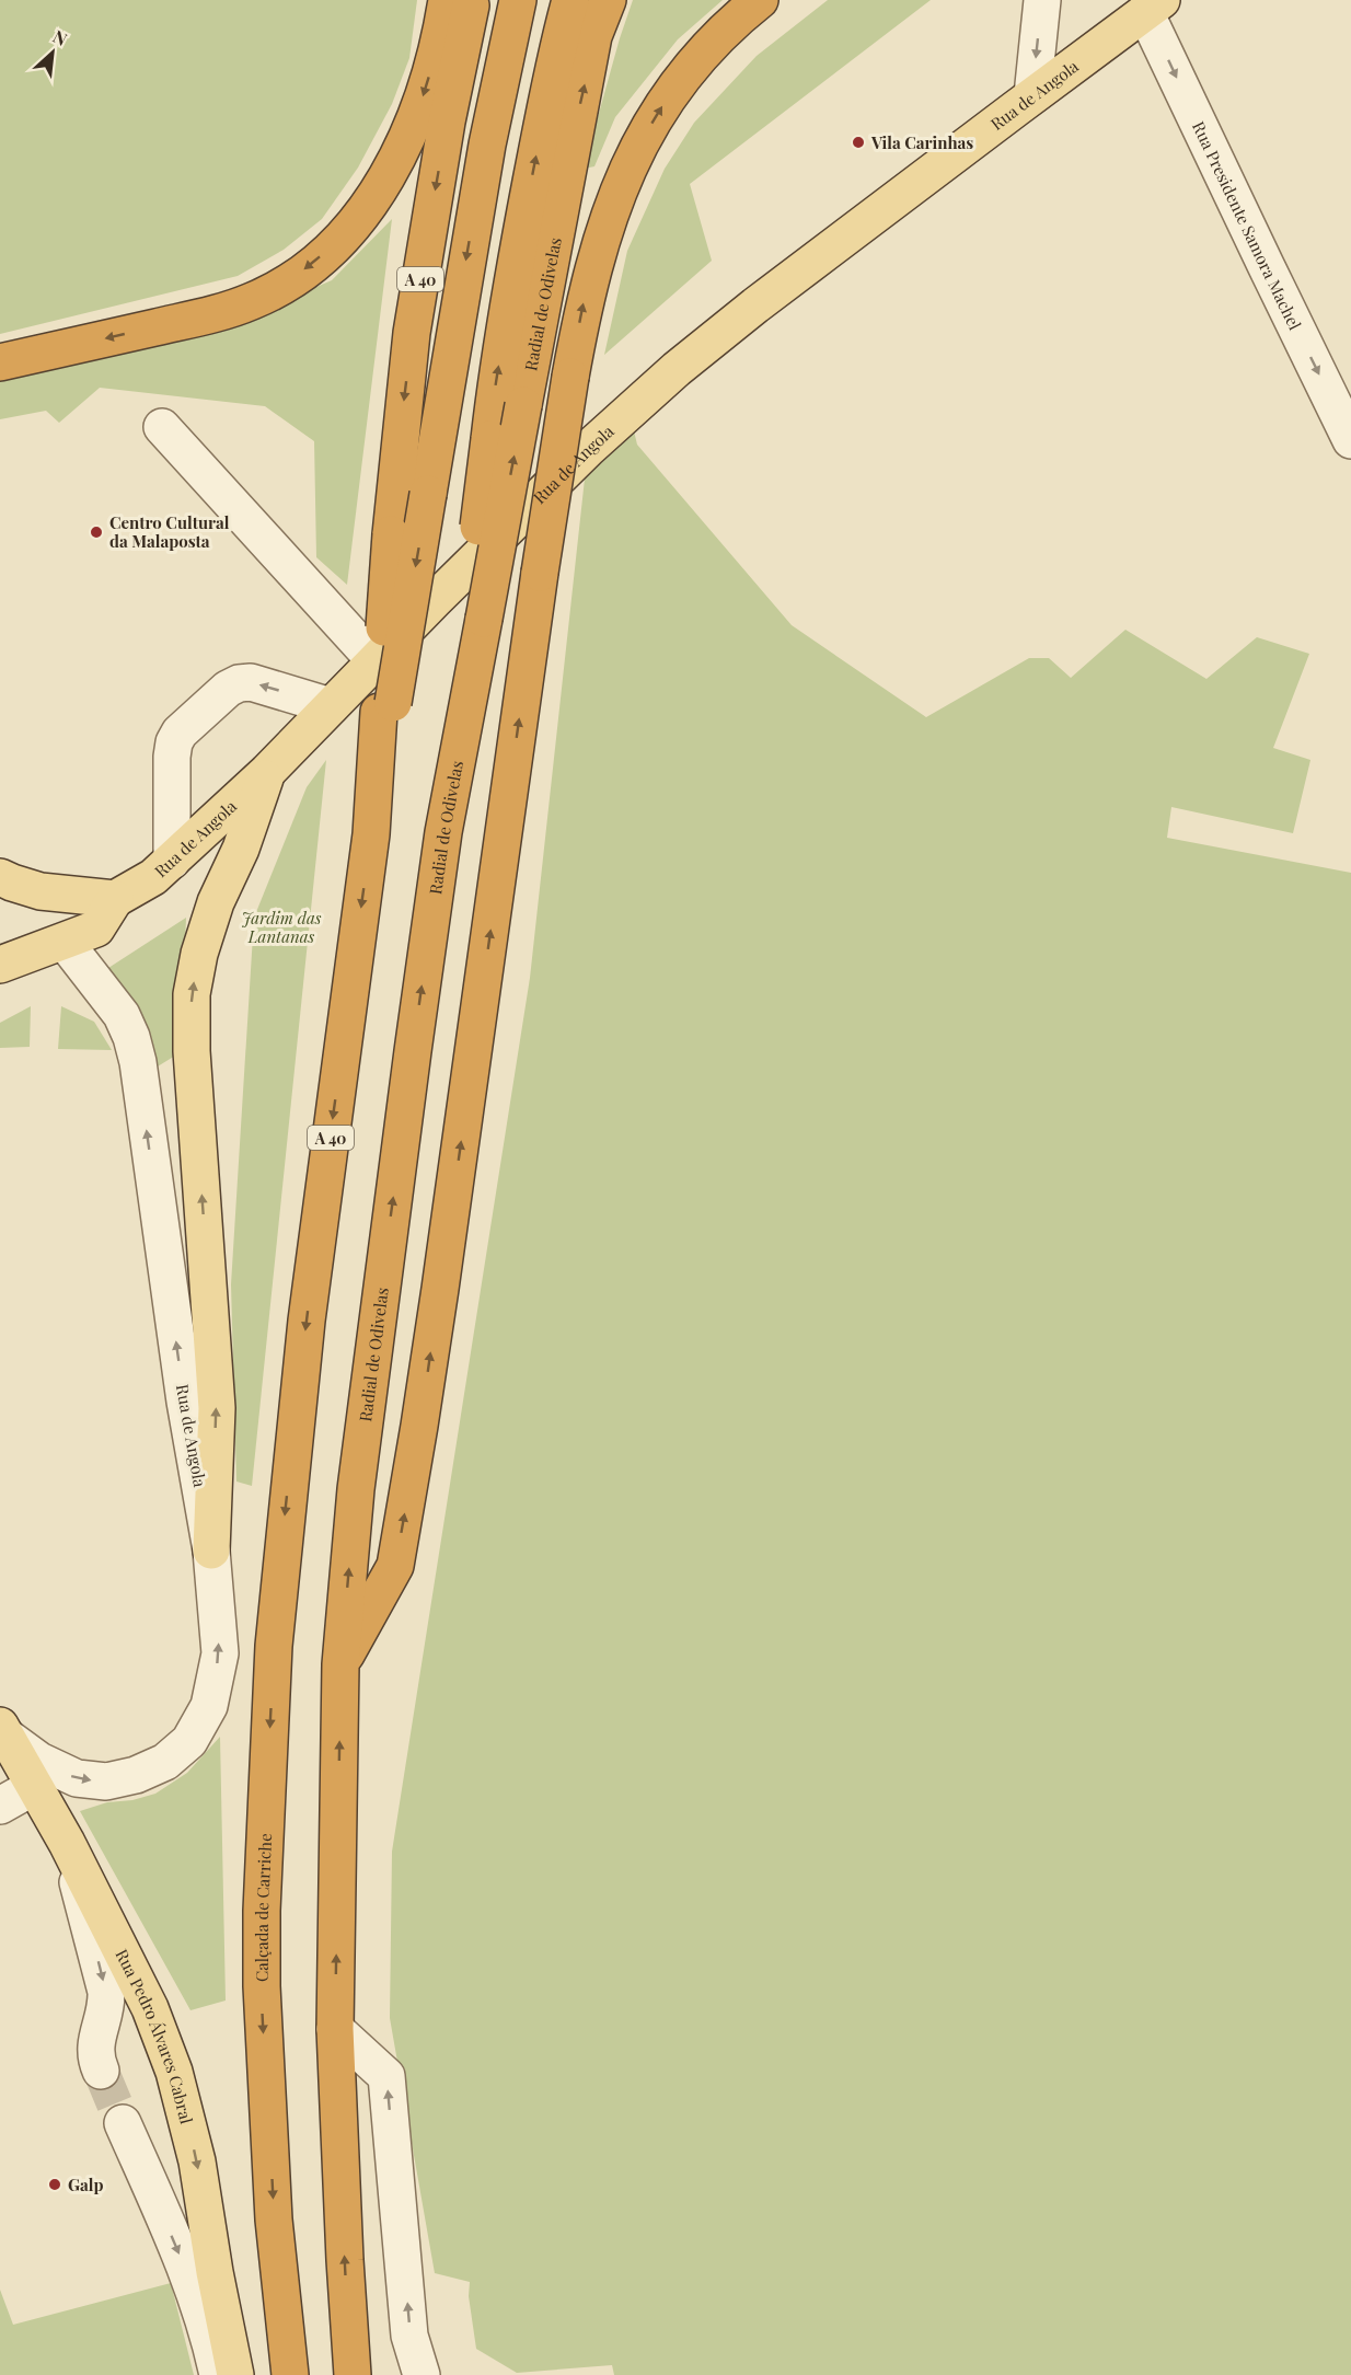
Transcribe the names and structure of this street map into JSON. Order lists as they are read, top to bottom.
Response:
{
  "streets": {
    "highway": ["A 40", "Radial de Odivelas", "Calçada de Carriche"],
    "main road": ["Rua de Angola", "Rua Pedro Álvares Cabral"],
    "street": ["Rua Presidente Samora Machel"]
  },
  "crossings": [
    ["Rua de Angola", "Rua Presidente Samora Machel"],
    ["Rua de Angola", "Rua Pedro Álvares Cabral"],
    ["A 40", "Calçada de Carriche"]
  ],
  "one_way": ["Rua Presidente Samora Machel", "Rua Pedro Álvares Cabral"],
  "parks": ["Jardim das Lantanas"],
  "places": ["Vila Carinhas", "Centro Cultural da Malaposta", "Galp"],
  "north": "top right"
}
